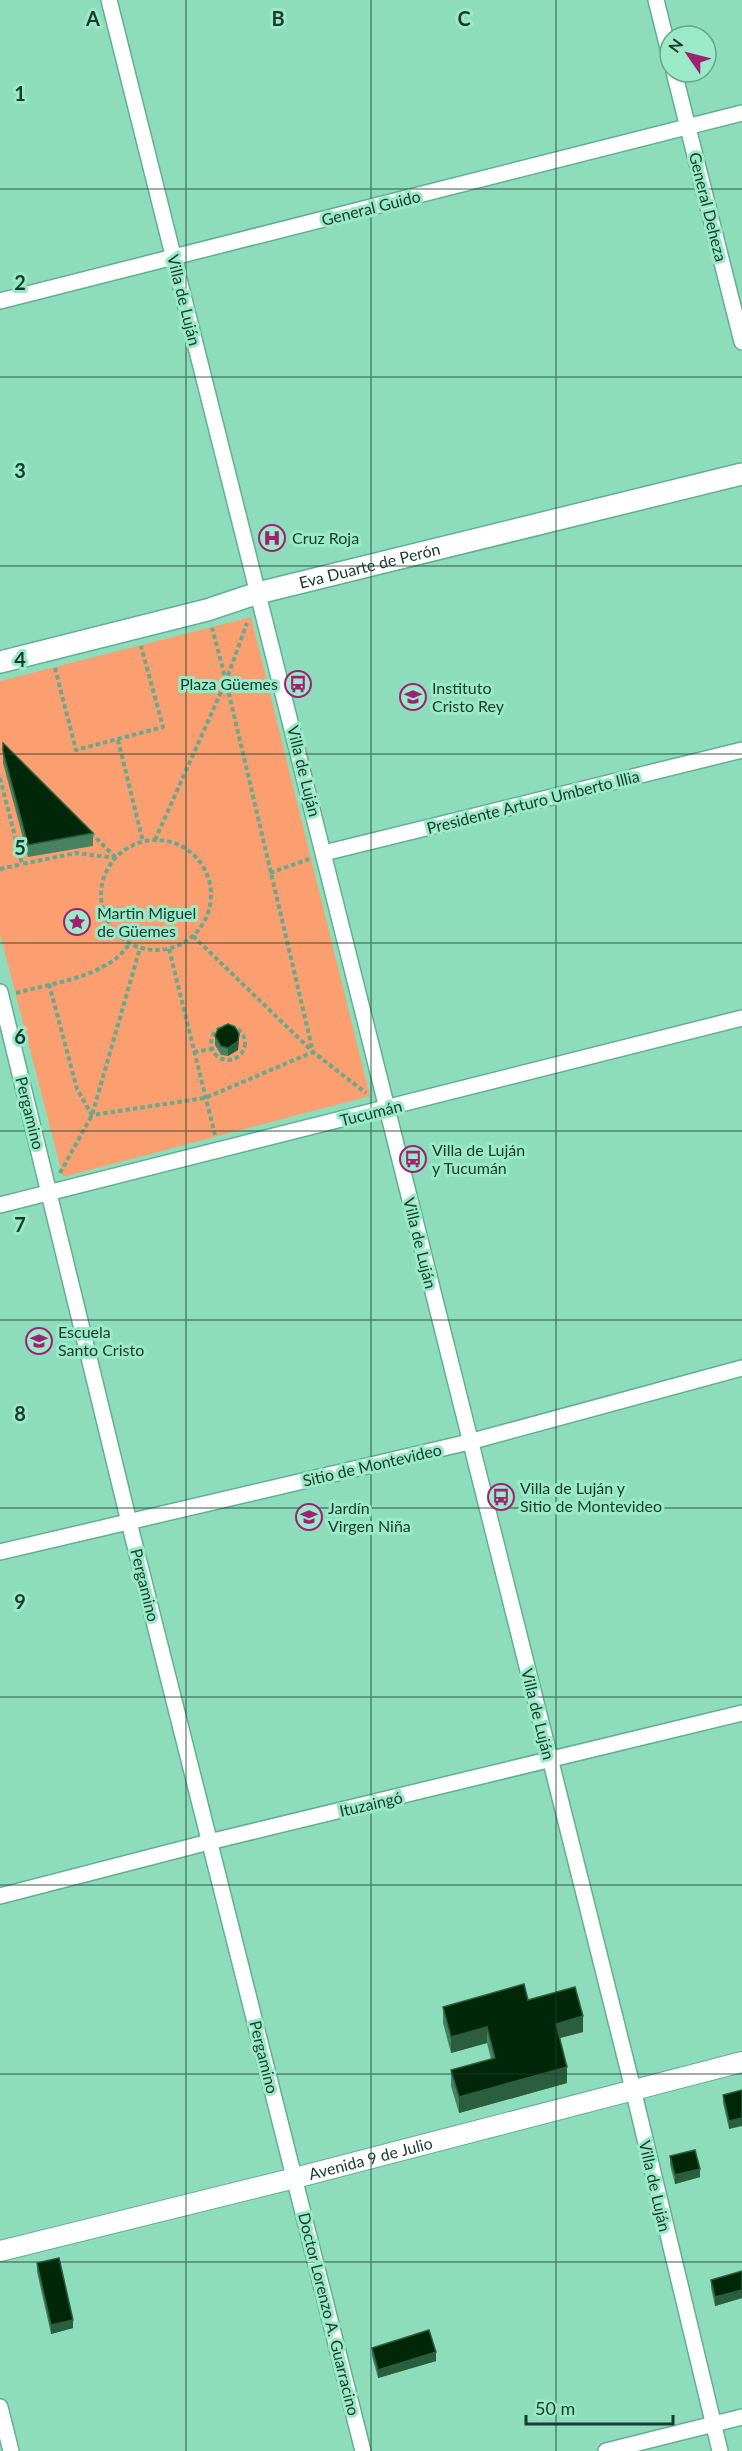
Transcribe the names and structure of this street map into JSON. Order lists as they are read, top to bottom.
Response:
{
  "streets": {
    "main road": ["Eva Duarte de Perón"],
    "street": [
      "General Deheza",
      "General Guido",
      "Villa de Luján",
      "Presidente Arturo Umberto Illia",
      "Pergamino",
      "Tucumán",
      "Sitio de Montevideo",
      "Ituzaingó",
      "Avenida 9 de Julio",
      "Doctor Lorenzo A. Guarracino"
    ]
  },
  "crossings": [
    ["General Deheza", "General Guido"],
    ["General Guido", "Villa de Luján"],
    ["Villa de Luján", "Eva Duarte de Perón"],
    ["Villa de Luján", "Presidente Arturo Umberto Illia"],
    ["Villa de Luján", "Tucumán"],
    ["Villa de Luján", "Sitio de Montevideo"],
    ["Villa de Luján", "Ituzaingó"],
    ["Villa de Luján", "Avenida 9 de Julio"],
    ["Pergamino", "Tucumán"],
    ["Pergamino", "Sitio de Montevideo"],
    ["Pergamino", "Ituzaingó"],
    ["Pergamino", "Avenida 9 de Julio"],
    ["Pergamino", "Doctor Lorenzo A. Guarracino"],
    ["Avenida 9 de Julio", "Doctor Lorenzo A. Guarracino"]
  ],
  "places": {
    "hospital": ["Cruz Roja"],
    "bus stop": ["Plaza Güemes", "Villa de Luján y Tucumán", "Villa de Luján y Sitio de Montevideo"],
    "school or university": ["Instituto Cristo Rey", "Escuela Santo Cristo", "Jardín Virgen Niña"],
    "place": ["Martin Miguel de Güemes"]
  },
  "scale_bar": "50 m",
  "north": "top left",
  "grid": {
    "columns": ["A", "B", "C"],
    "rows": [
      "1",
      "2",
      "3",
      "4",
      "5",
      "6",
      "7",
      "8",
      "9"
    ]
  }
}
